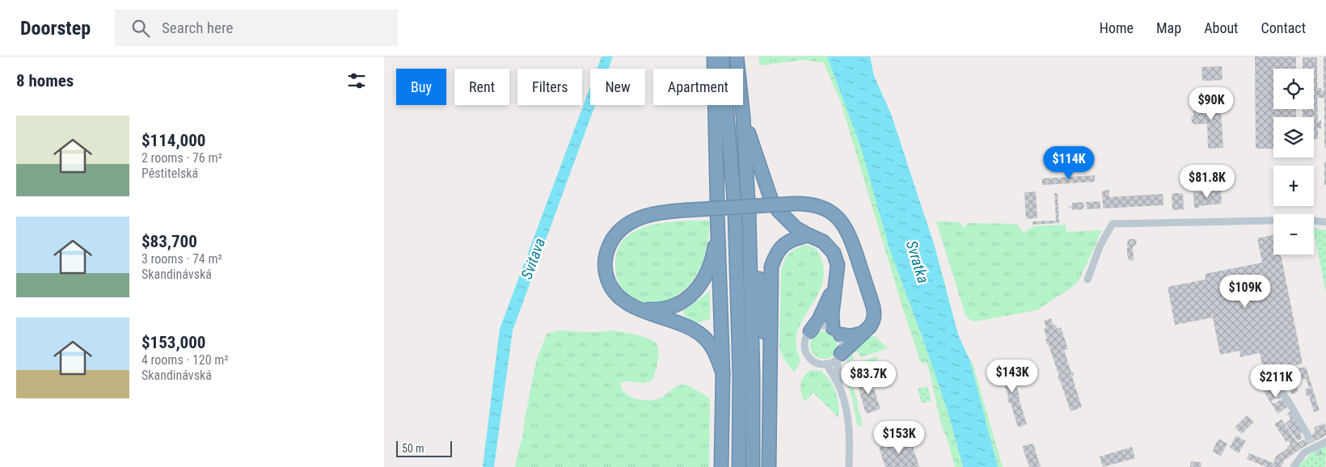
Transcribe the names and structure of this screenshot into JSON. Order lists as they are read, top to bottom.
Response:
{
  "water": ["Svitava", "Svratka"],
  "scale_bar": "50 m",
  "page": {
    "header": "Doorstep",
    "search": "Search here",
    "nav": [
      "Home",
      "Map",
      "About",
      "Contact"
    ],
    "heading": "8 homes",
    "map_buttons": ["+", "−"],
    "chip": [
      "Buy",
      "Rent",
      "Filters",
      "New",
      "Apartment"
    ],
    "price": [
      "$90K",
      "$114K",
      "$81.8K",
      "$109K",
      "$143K",
      "$83.7K",
      "$211K",
      "$153K"
    ],
    "list": [
      {
        "name": "$114,000",
        "note": "2 rooms · 76 m² · Pěstitelská"
      },
      {
        "name": "$83,700",
        "note": "3 rooms · 74 m² · Skandinávská"
      },
      {
        "name": "$153,000",
        "note": "4 rooms · 120 m² · Skandinávská"
      }
    ],
    "scale": "50 m"
  }
}
